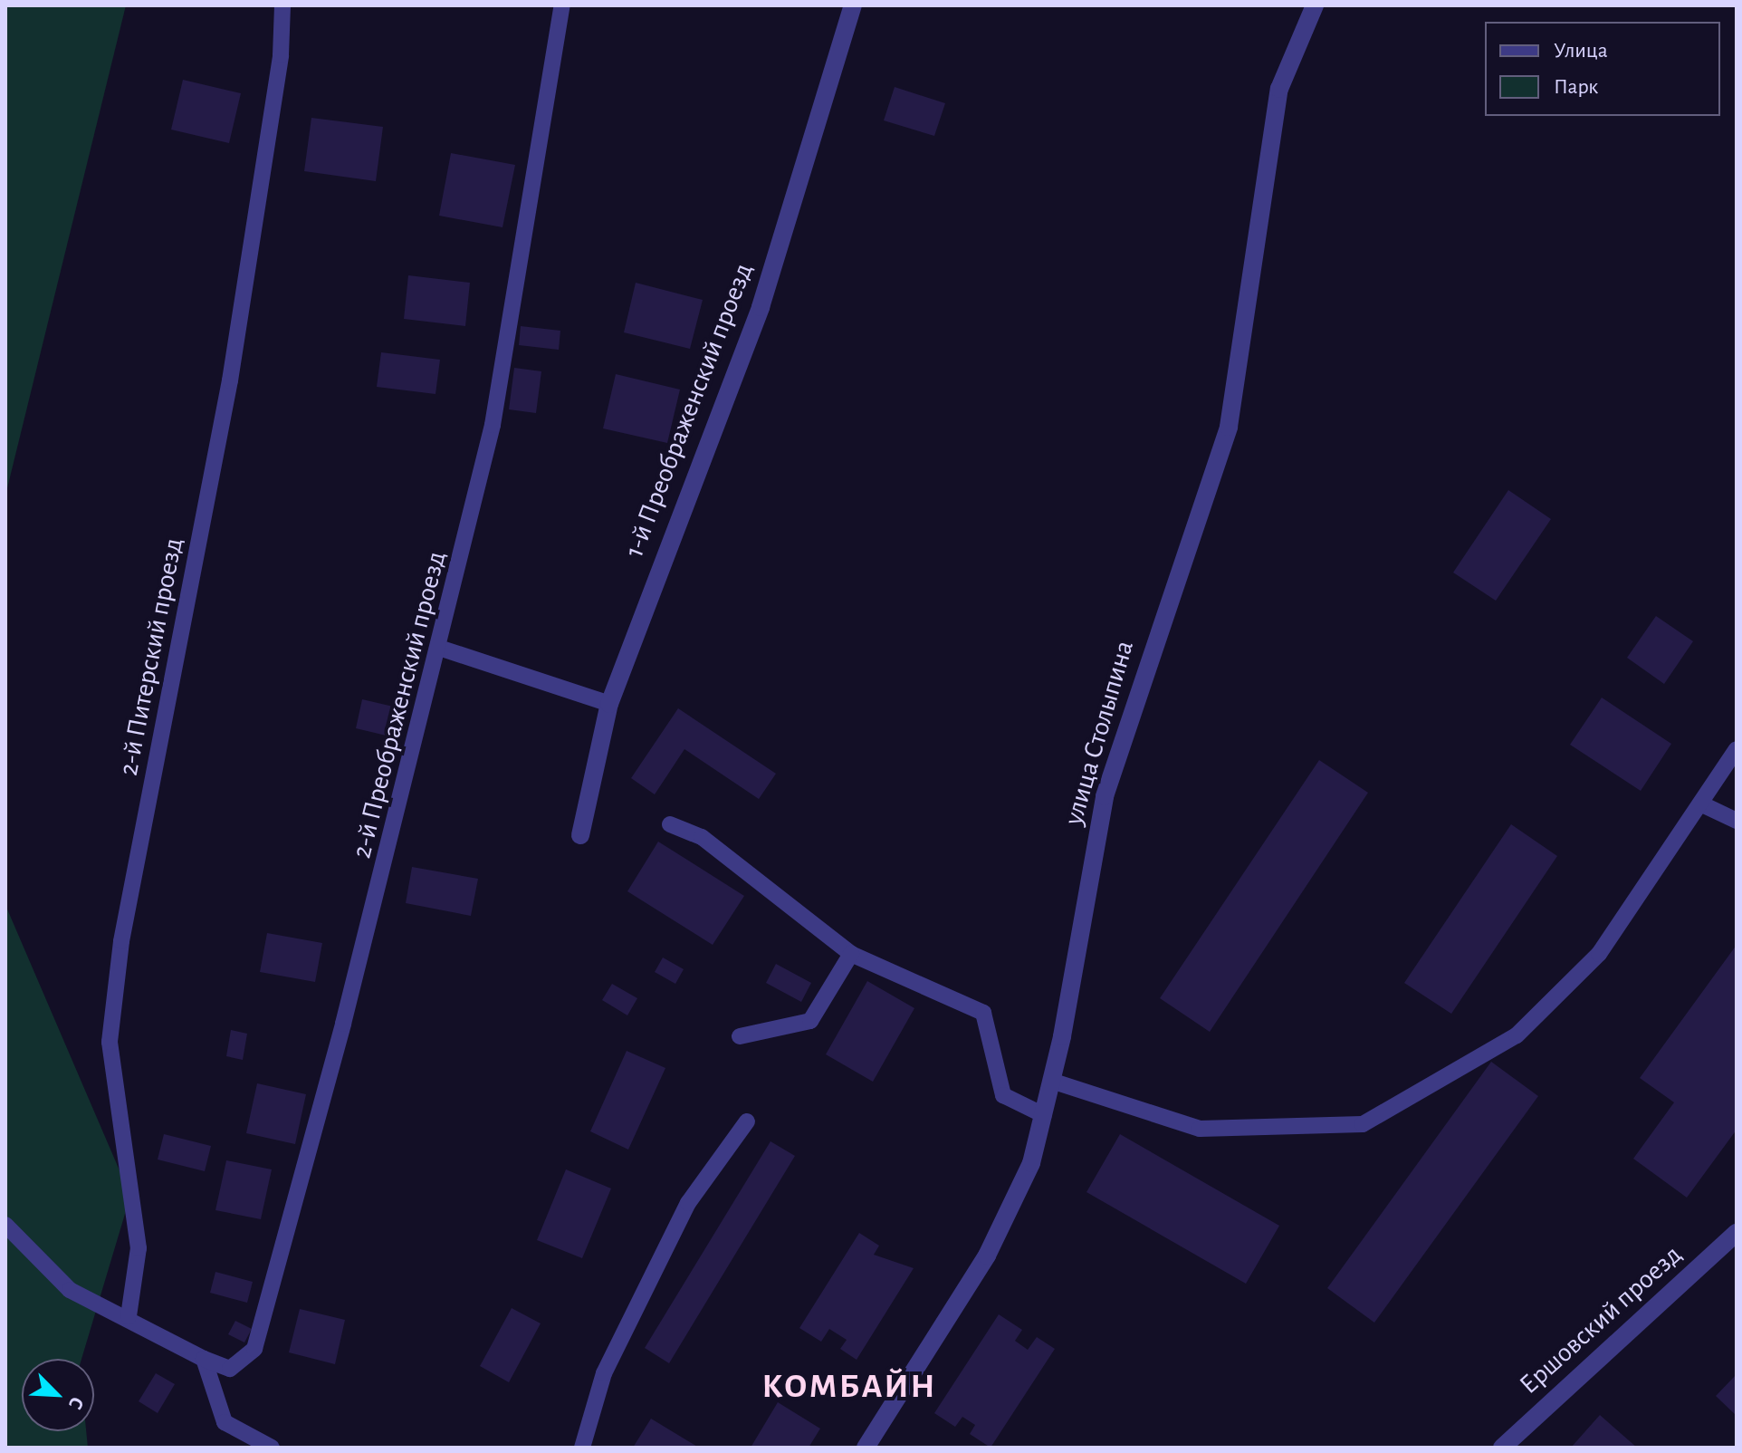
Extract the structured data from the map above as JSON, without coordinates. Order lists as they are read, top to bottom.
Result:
{
  "streets": {
    "street": ["1-й Преображенский проезд", "улица Столыпина", "Ершовский проезд"],
    "lane": ["2-й Питерский проезд", "2-й Преображенский проезд"]
  },
  "districts": ["КОМБАЙН"],
  "legend": ["Улица", "Парк"],
  "north": "bottom right"
}
